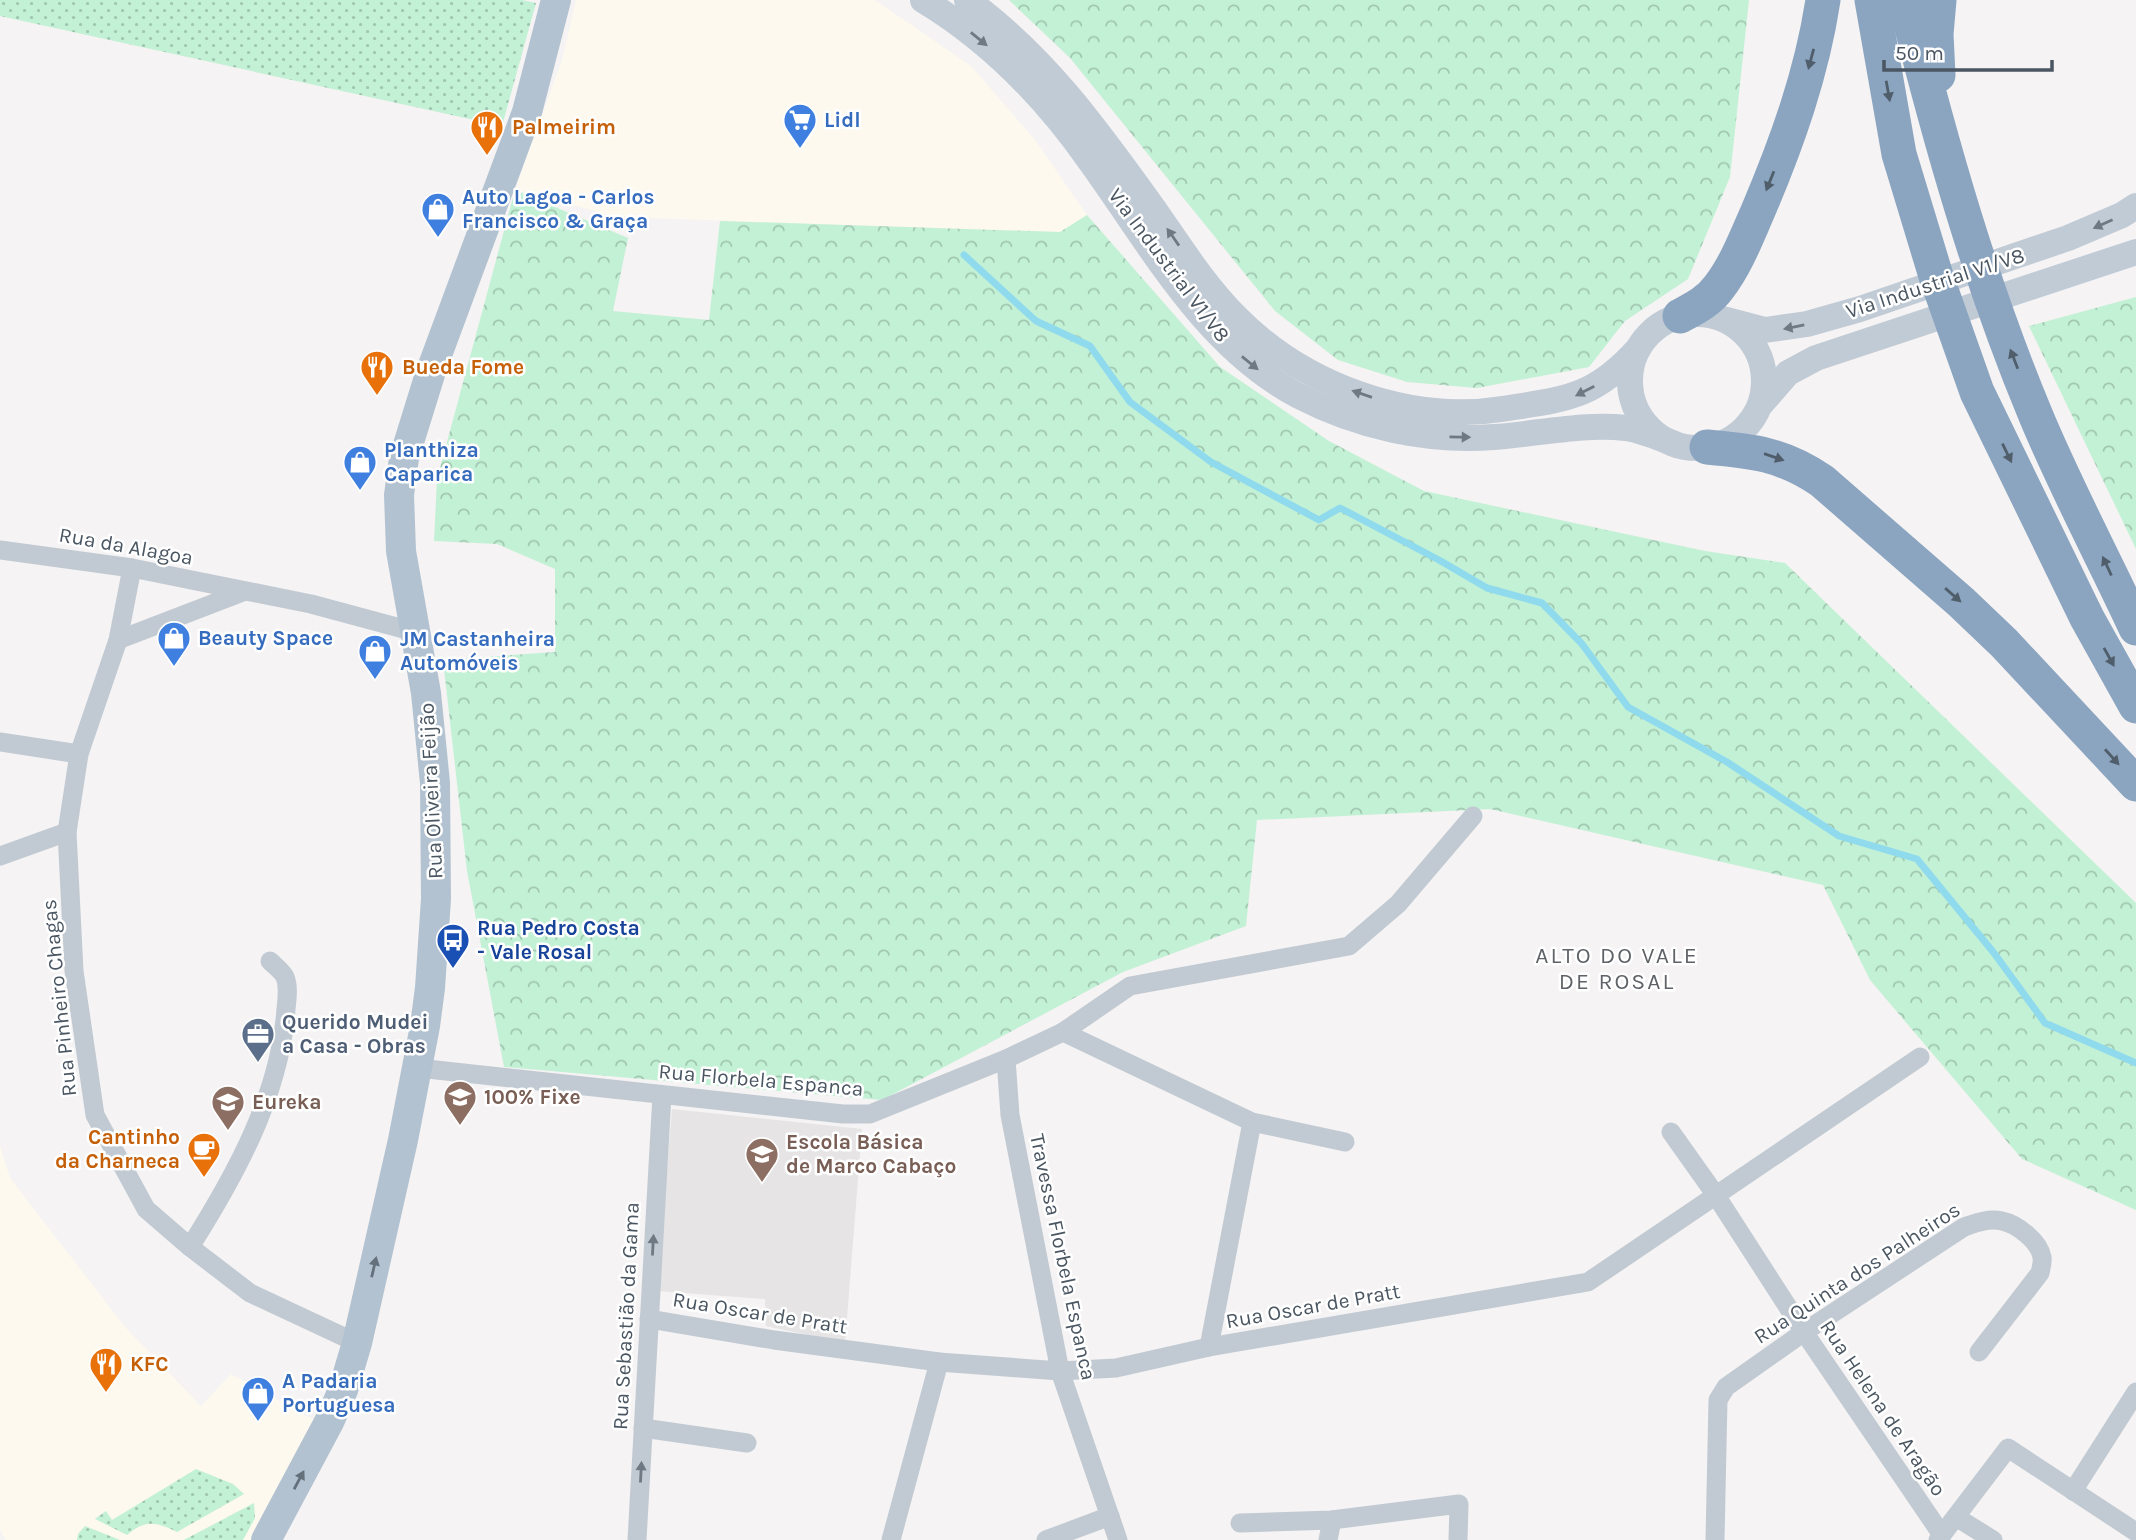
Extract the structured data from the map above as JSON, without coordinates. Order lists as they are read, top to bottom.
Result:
{
  "streets": {
    "main road": ["Via Industrial V1/V8", "Rua Oliveira Feijão"],
    "street": [
      "Rua da Alagoa",
      "Rua Pinheiro Chagas",
      "Rua Florbela Espanca",
      "Travessa Florbela Espanca",
      "Rua Quinta dos Palheiros",
      "Rua Oscar de Pratt",
      "Rua Sebastião da Gama",
      "Rua Helena de Aragão"
    ]
  },
  "crossings": [
    ["Rua da Alagoa", "Rua Oliveira Feijão"],
    ["Rua da Alagoa", "Rua Pinheiro Chagas"],
    ["Rua Oliveira Feijão", "Rua Pinheiro Chagas"],
    ["Rua Oliveira Feijão", "Rua Florbela Espanca"],
    ["Rua Florbela Espanca", "Travessa Florbela Espanca"],
    ["Rua Florbela Espanca", "Rua Sebastião da Gama"],
    ["Travessa Florbela Espanca", "Rua Oscar de Pratt"],
    ["Rua Quinta dos Palheiros", "Rua Helena de Aragão"],
    ["Rua Oscar de Pratt", "Rua Sebastião da Gama"],
    ["Rua Oscar de Pratt", "Rua Helena de Aragão"]
  ],
  "one_way": ["Rua Sebastião da Gama"],
  "districts": ["ALTO DO VALE DE ROSAL"],
  "places": {
    "supermarket": ["Lidl"],
    "restaurant": ["Palmeirim", "Bueda Fome", "KFC"],
    "shop": [
      "Auto Lagoa - Carlos Francisco & Graça",
      "Planthiza Caparica",
      "Beauty Space",
      "JM Castanheira Automóveis",
      "A Padaria Portuguesa"
    ],
    "bus stop": ["Rua Pedro Costa - Vale Rosal"],
    "office": ["Querido Mudei a Casa - Obras"],
    "school or university": ["100% Fixe", "Eureka", "Escola Básica de Marco Cabaço"],
    "cafe": ["Cantinho da Charneca"]
  },
  "scale_bar": "50 m"
}
